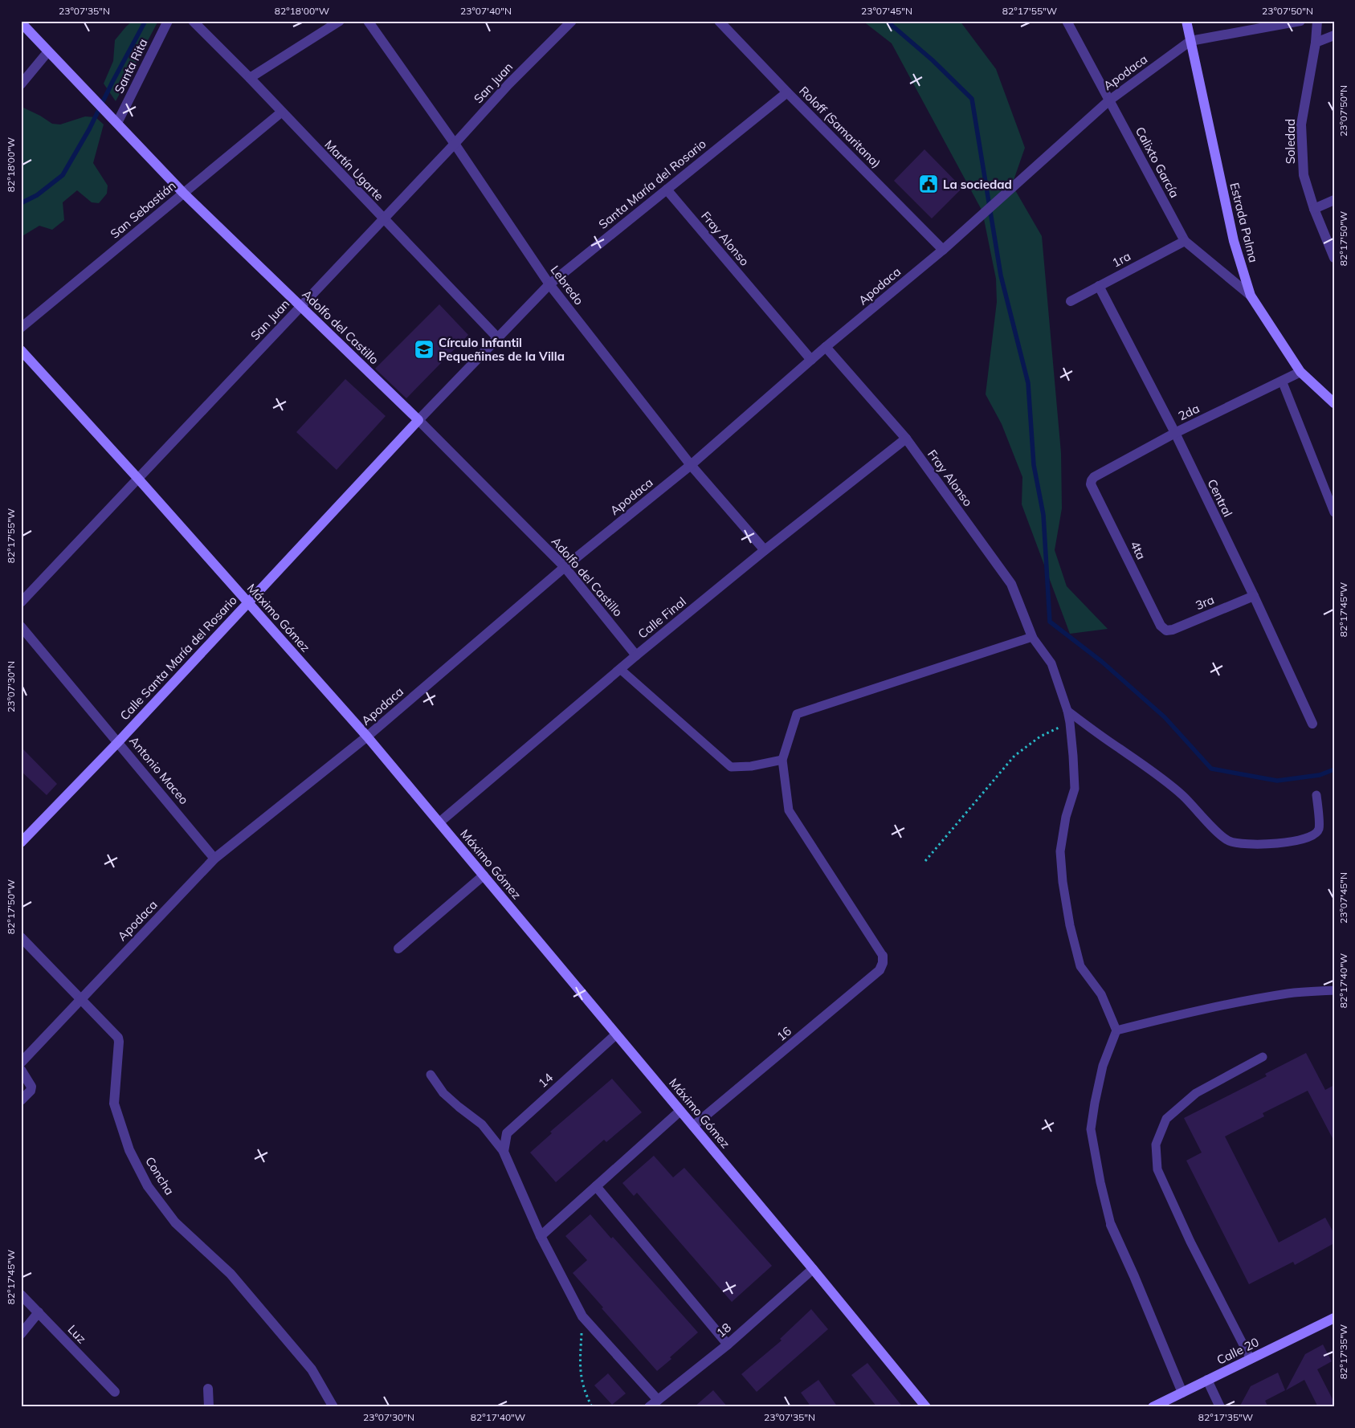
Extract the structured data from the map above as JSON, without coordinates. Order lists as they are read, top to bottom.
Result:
{
  "streets": {
    "street": [
      "Santa Rita",
      "Apodaca",
      "San Juan",
      "Roloff (Samaritana)",
      "Soledad",
      "Calixto García",
      "Martín Ugarte",
      "Santa María del Rosario",
      "San Sebastián",
      "Estrada Palma",
      "Fray Alonso",
      "1ra",
      "Lebredo",
      "Adolfo del Castillo",
      "2da",
      "Central",
      "4ta",
      "3ra",
      "Máximo Gómez",
      "Calle Final",
      "Calle Santa María del Rosario",
      "Antonio Maceo",
      "16",
      "14",
      "Concha",
      "18",
      "Luz",
      "Calle 20"
    ]
  },
  "crossings": [
    ["Santa Rita", "Adolfo del Castillo"],
    ["Apodaca", "Roloff (Samaritana)"],
    ["Apodaca", "Calixto García"],
    ["Apodaca", "Estrada Palma"],
    ["Apodaca", "Fray Alonso"],
    ["Apodaca", "Lebredo"],
    ["Apodaca", "Adolfo del Castillo"],
    ["Apodaca", "Máximo Gómez"],
    ["Apodaca", "Antonio Maceo"],
    ["Apodaca", "Concha"],
    ["San Juan", "Martín Ugarte"],
    ["San Juan", "Lebredo"],
    ["San Juan", "Adolfo del Castillo"],
    ["San Juan", "Máximo Gómez"],
    ["Roloff (Samaritana)", "Santa María del Rosario"],
    ["Calixto García", "Estrada Palma"],
    ["Calixto García", "1ra"],
    ["Martín Ugarte", "Santa María del Rosario"],
    ["Martín Ugarte", "San Sebastián"],
    ["Santa María del Rosario", "Fray Alonso"],
    ["Santa María del Rosario", "Lebredo"],
    ["Santa María del Rosario", "Adolfo del Castillo"],
    ["Santa María del Rosario", "Calle Santa María del Rosario"],
    ["San Sebastián", "Adolfo del Castillo"],
    ["Estrada Palma", "2da"],
    ["Fray Alonso", "Calle Final"],
    ["1ra", "Central"],
    ["Lebredo", "Calle Final"],
    ["Adolfo del Castillo", "Calle Final"],
    ["Adolfo del Castillo", "Calle Santa María del Rosario"],
    ["2da", "Central"],
    ["2da", "4ta"],
    ["Central", "3ra"],
    ["4ta", "3ra"],
    ["Máximo Gómez", "Calle Final"],
    ["Máximo Gómez", "Calle Santa María del Rosario"],
    ["Máximo Gómez", "16"],
    ["Máximo Gómez", "14"],
    ["Máximo Gómez", "18"],
    ["Calle Santa María del Rosario", "Antonio Maceo"]
  ],
  "places": {
    "public building": ["La sociedad"],
    "school or university": ["Círculo Infantil Pequeñines de la Villa"]
  },
  "coordinates": [
    "23°07'35\"N",
    "82°18'00\"W",
    "23°07'40\"N",
    "23°07'45\"N",
    "82°17'55\"W",
    "23°07'50\"N",
    "82°17'50\"W",
    "82°17'45\"W",
    "23°07'30\"N",
    "82°17'40\"W",
    "82°17'35\"W"
  ]
}
